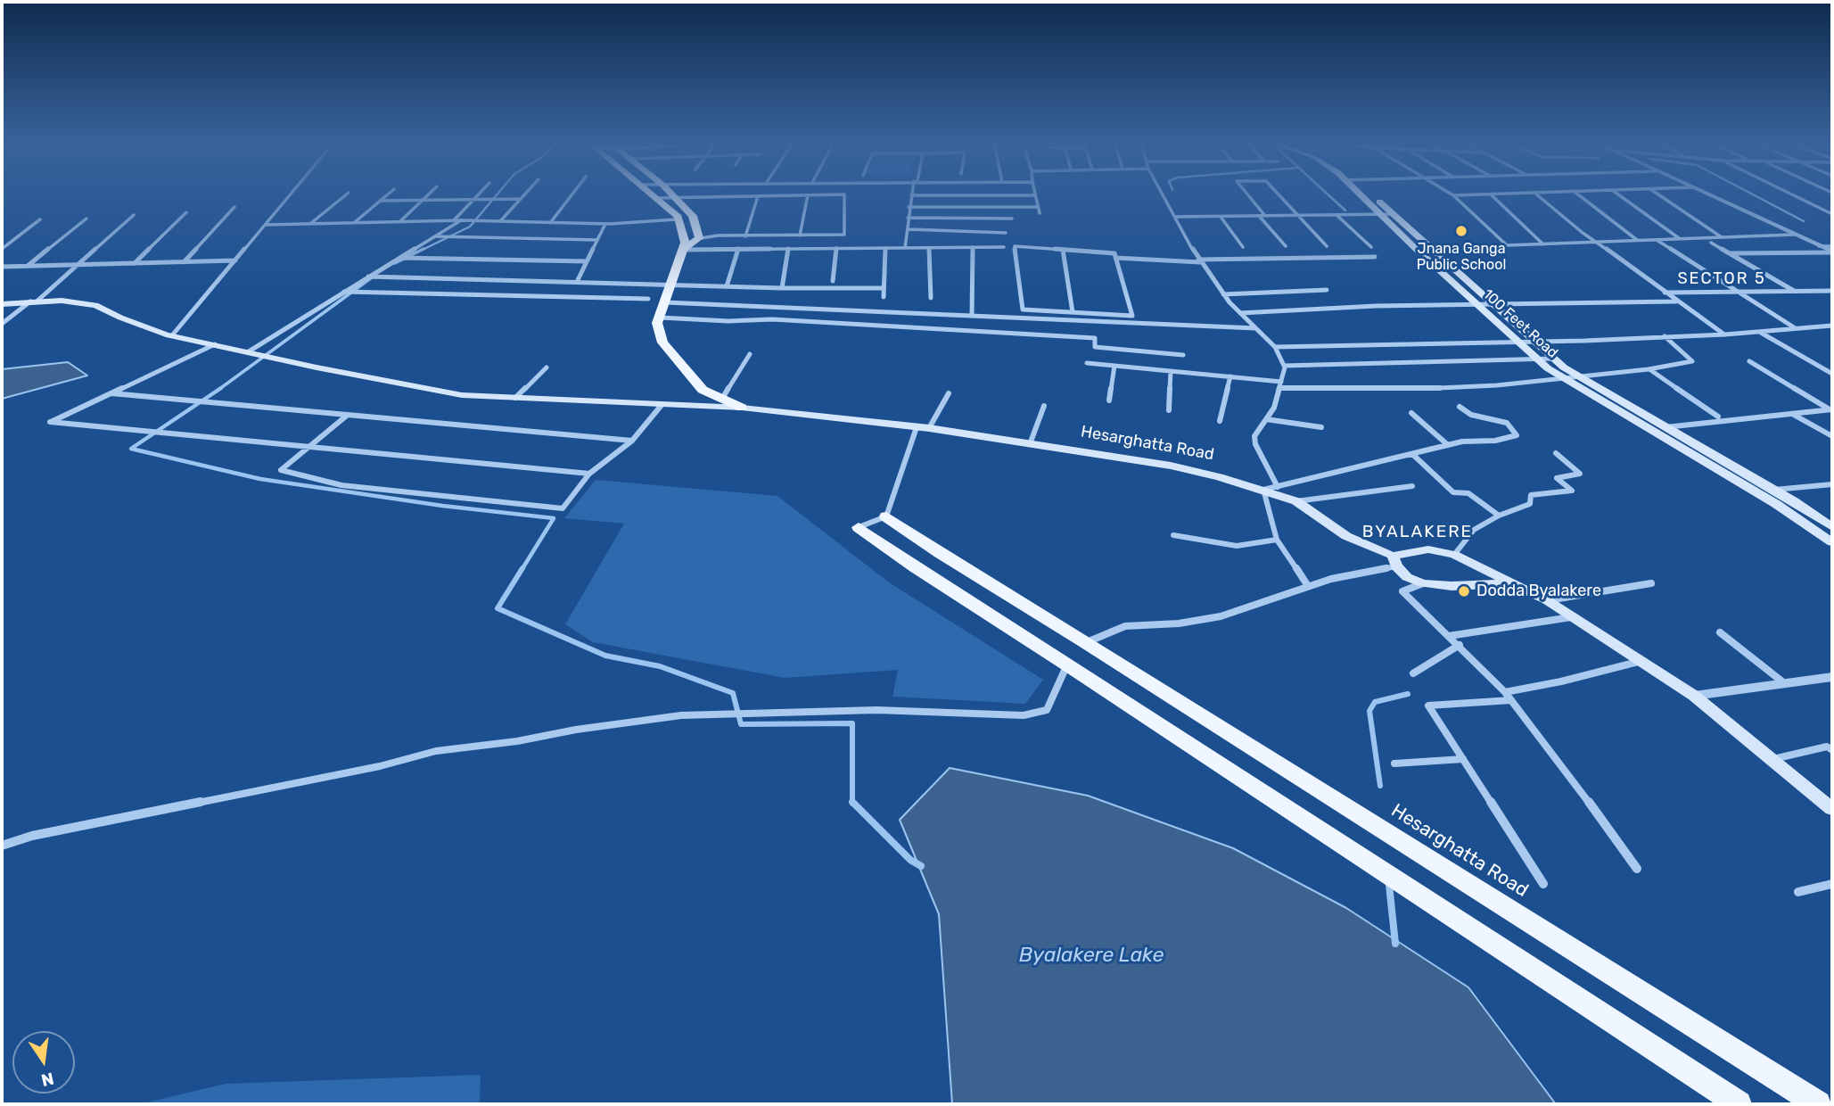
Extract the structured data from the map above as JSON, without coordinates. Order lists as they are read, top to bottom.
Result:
{
  "streets": {
    "main road": ["100 Feet Road", "Hesarghatta Road"]
  },
  "districts": ["SECTOR 5", "BYALAKERE"],
  "water": ["Byalakere Lake"],
  "places": ["Jnana Ganga Public School", "Dodda Byalakere"],
  "north": "bottom"
}
